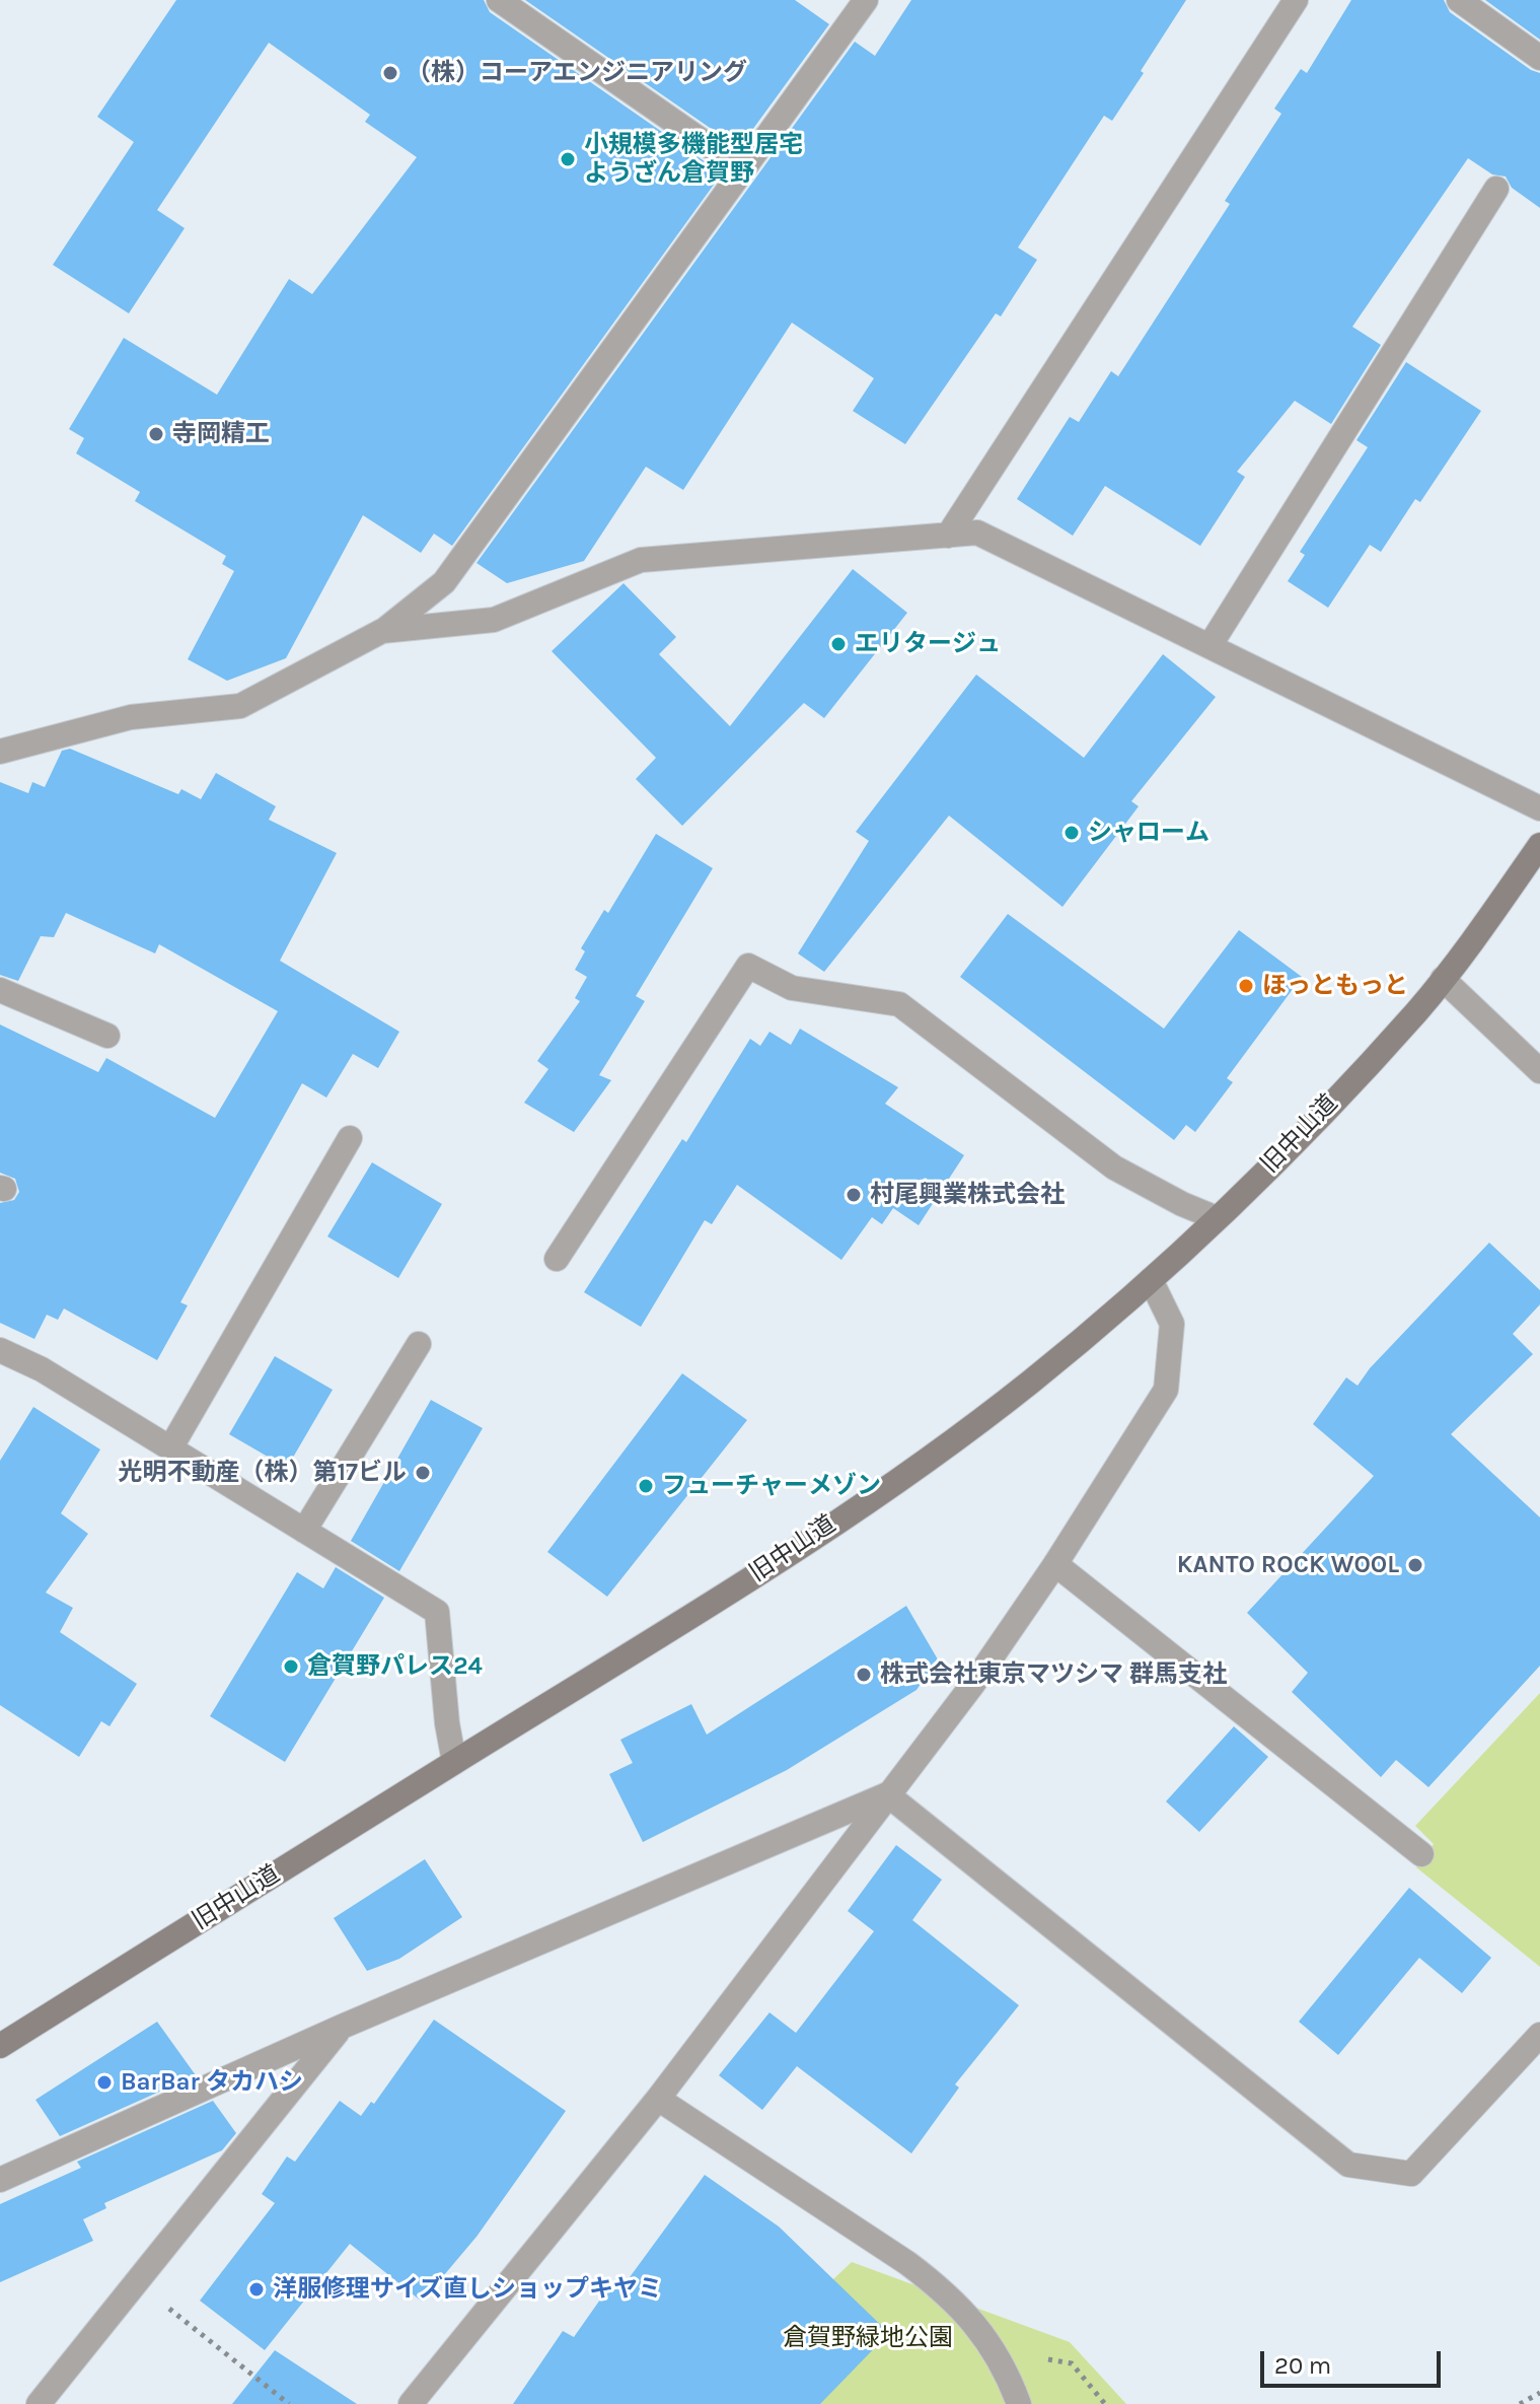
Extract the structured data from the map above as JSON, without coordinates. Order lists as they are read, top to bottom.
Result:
{
  "streets": {
    "main road": ["旧中山道"]
  },
  "parks": ["倉賀野緑地公園"],
  "places": [
    "（株）コーアエンジニアリング",
    "小規模多機能型居宅 ようざん倉賀野",
    "寺岡精工",
    "エリタージュ",
    "シャローム",
    "ほっともっと",
    "村尾興業株式会社",
    "光明不動産（株）第17ビル",
    "フューチャーメゾン",
    "KANTO ROCK WOOL",
    "倉賀野パレス24",
    "株式会社東京マツシマ 群馬支社",
    "BarBar タカハシ",
    "洋服修理サイズ直しショップキヤミ"
  ],
  "scale_bar": "20 m"
}
